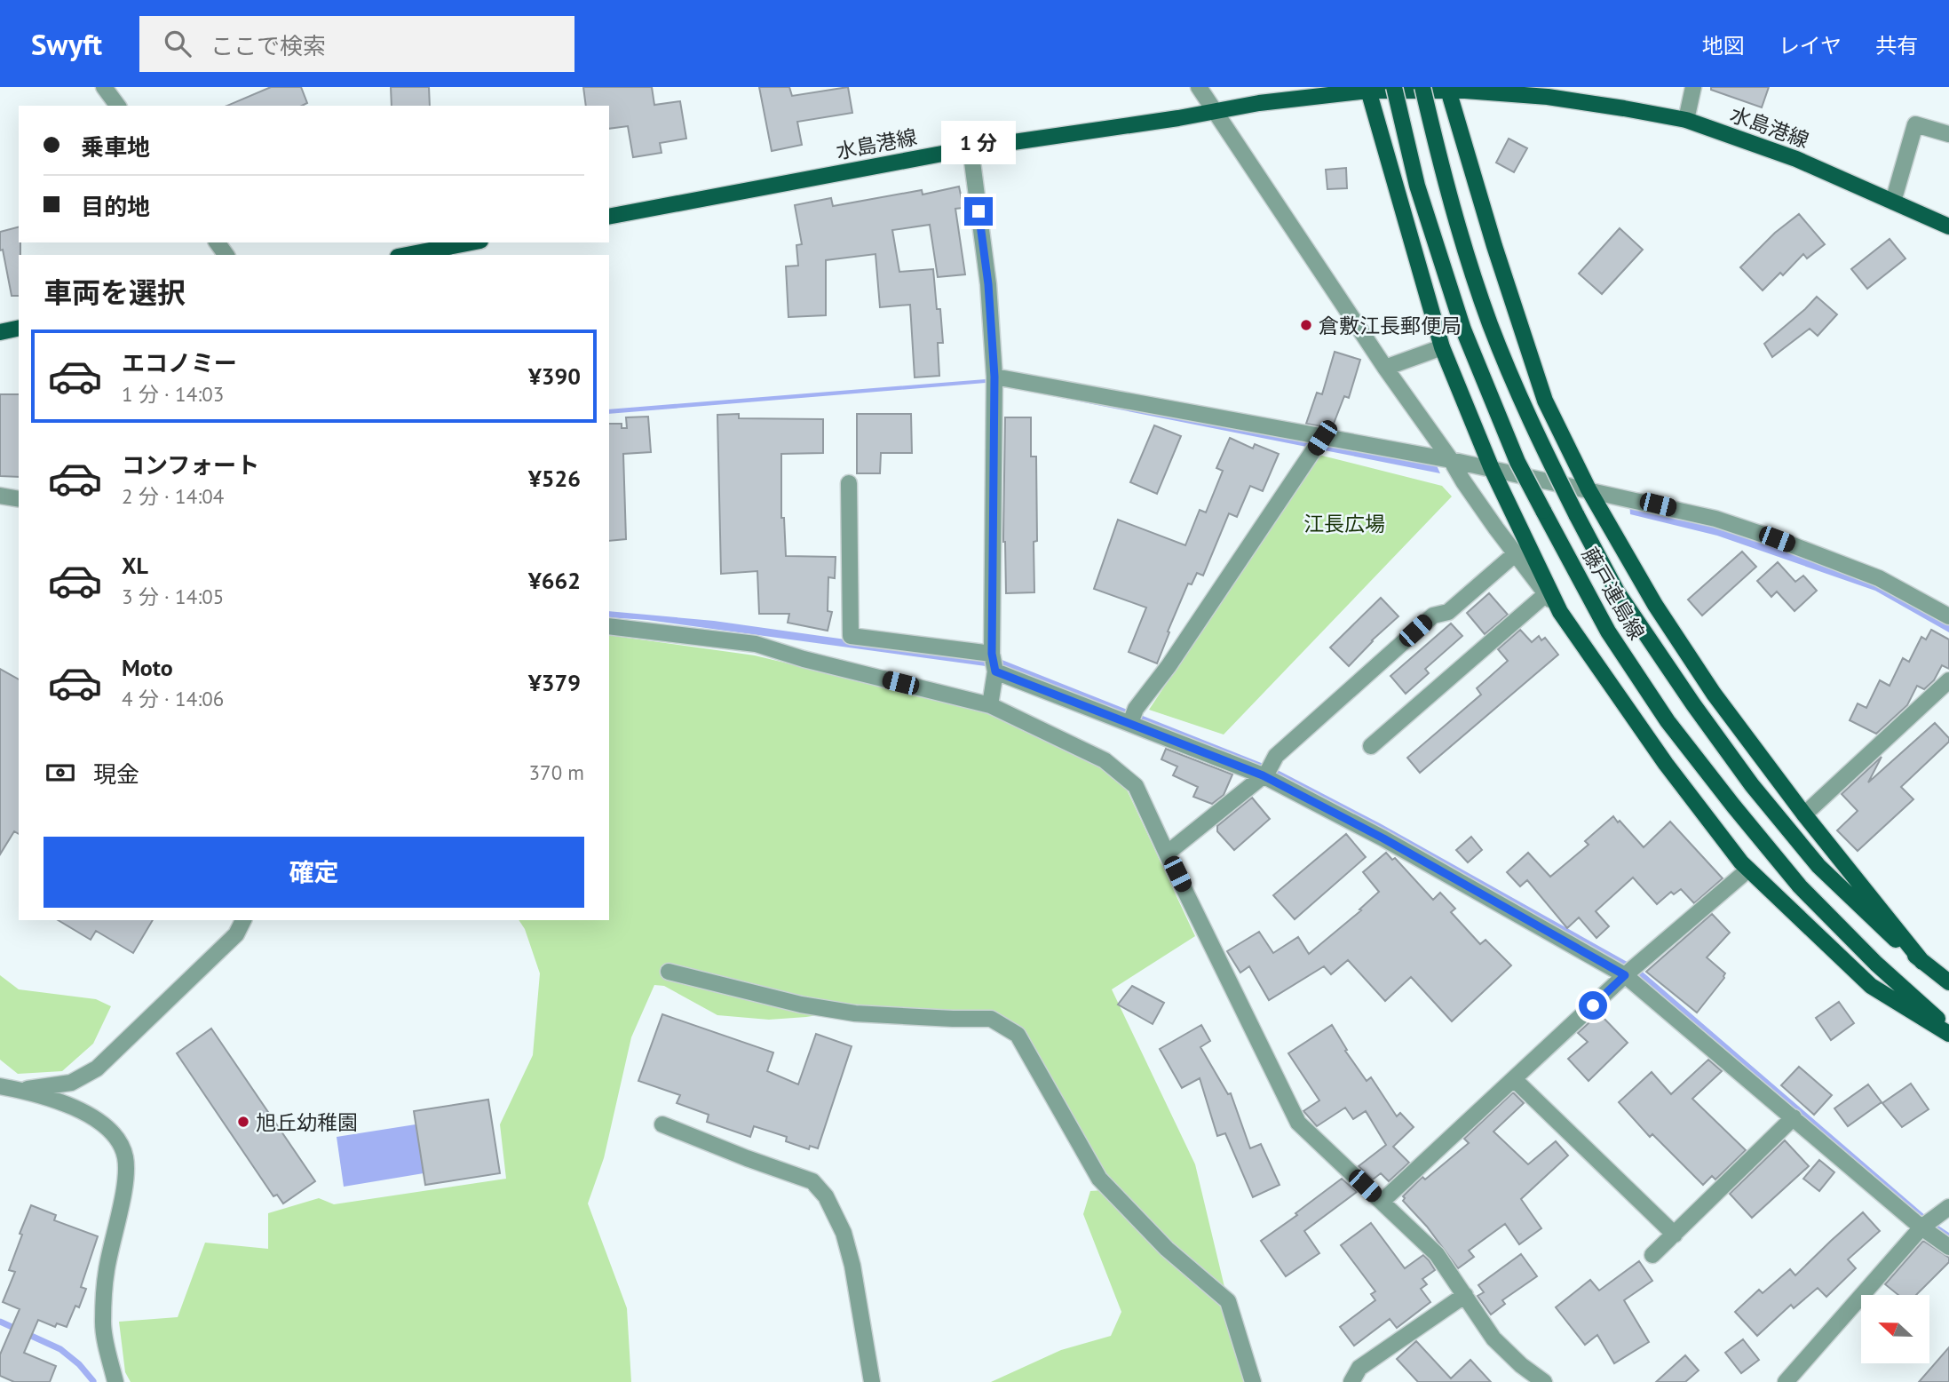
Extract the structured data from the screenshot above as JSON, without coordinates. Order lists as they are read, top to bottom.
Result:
{
  "streets": {
    "main road": ["水島港線", "藤戸連島線"]
  },
  "parks": ["江長広場"],
  "places": ["倉敷江長郵便局", "旭丘幼稚園"],
  "north": "left",
  "page": {
    "header": "Swyft",
    "search": "ここで検索",
    "nav": ["地図", "レイヤ", "共有"],
    "banner": ["乗車地", "目的地"],
    "bubble": "1 分",
    "heading": "車両を選択",
    "list": [
      {
        "name": "エコノミー",
        "note": "1 分 · 14:03",
        "value": "¥390"
      },
      {
        "name": "コンフォート",
        "note": "2 分 · 14:04",
        "value": "¥526"
      },
      {
        "name": "XL",
        "note": "3 分 · 14:05",
        "value": "¥662"
      },
      {
        "name": "Moto",
        "note": "4 分 · 14:06",
        "value": "¥379"
      }
    ],
    "pay": ["現金", "370 m"],
    "buttons": "確定"
  }
}
